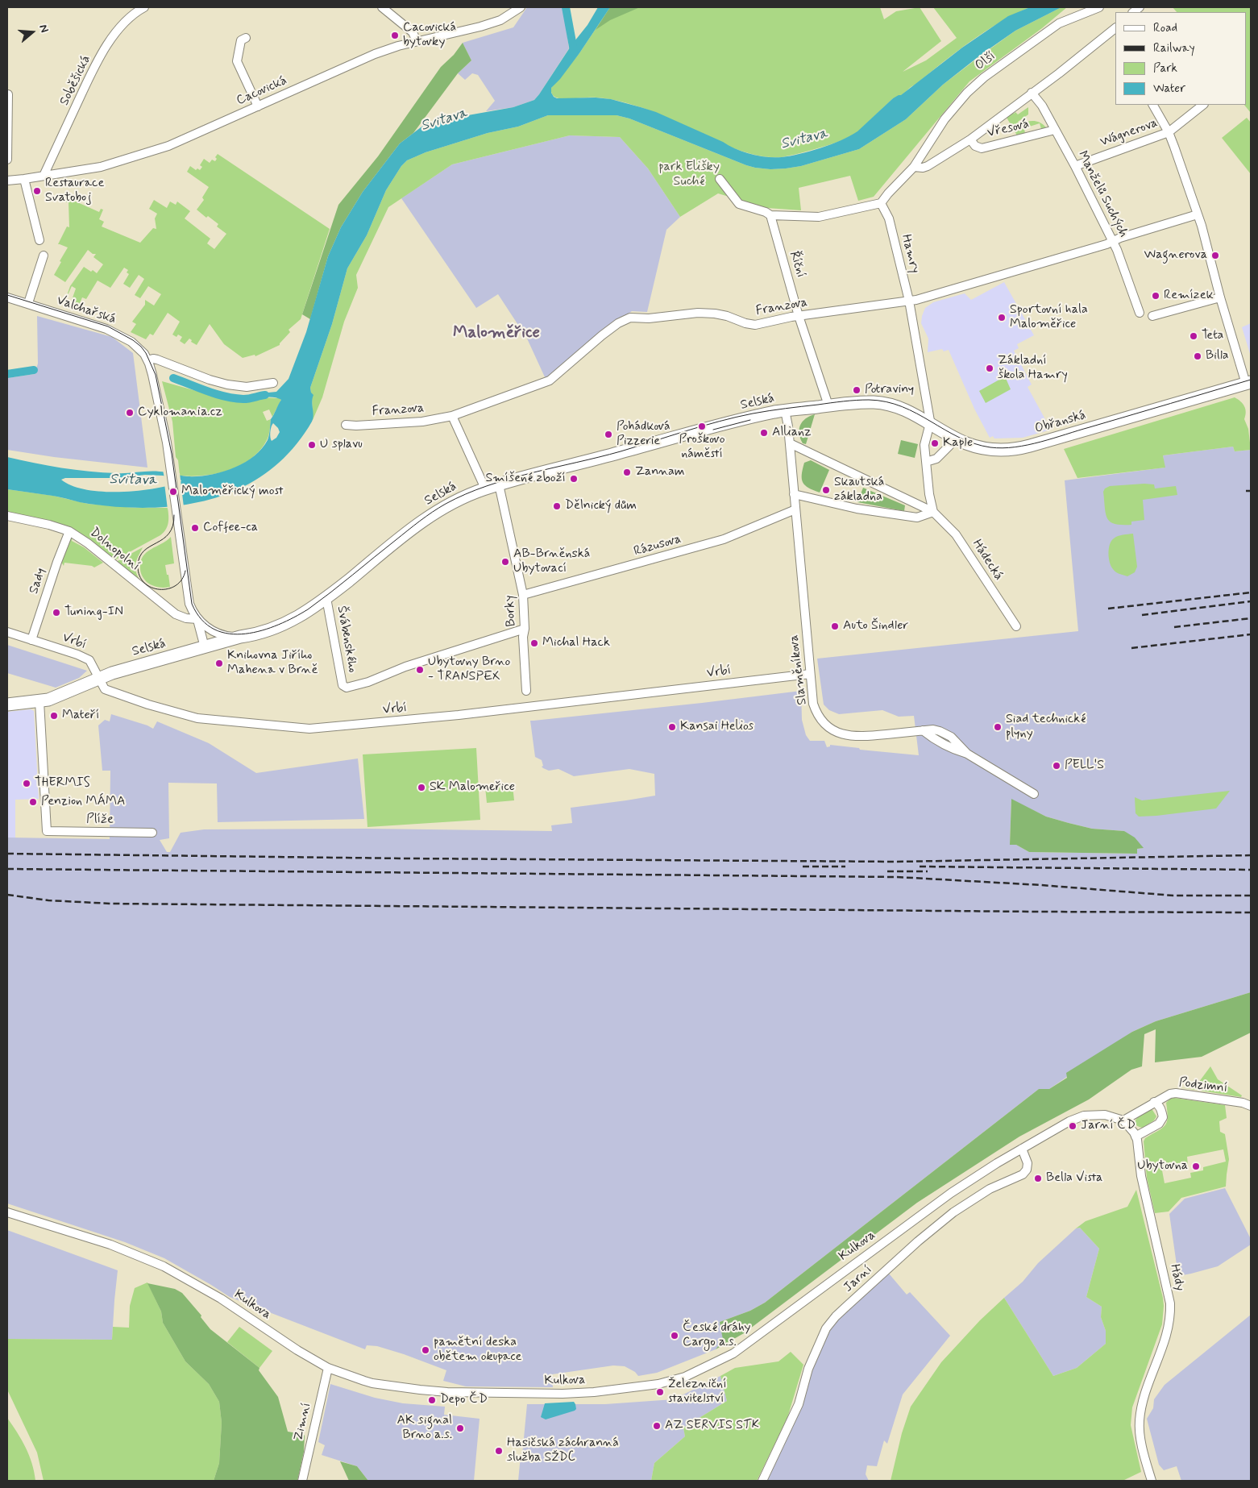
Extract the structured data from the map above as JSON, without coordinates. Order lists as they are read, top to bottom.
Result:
{
  "streets": {
    "main road": ["Selská", "Obřanská"],
    "street": [
      "Olší",
      "Soběšická",
      "Cacovická",
      "Vřesová",
      "Wágnerova",
      "Manželů Suchých",
      "Hamry",
      "Říční",
      "Franzova",
      "Valchařská",
      "Rázusova",
      "Dolnopolní",
      "Hádecká",
      "Sady",
      "Borky",
      "Švábenského",
      "Vrbí",
      "Slaměníkova",
      "Plíže",
      "Podzimní",
      "Kulkova",
      "Hády",
      "Jarní",
      "Zimní"
    ]
  },
  "crossings": [
    ["Olší", "Hamry"],
    ["Soběšická", "Cacovická"],
    ["Vřesová", "Manželů Suchých"],
    ["Wágnerova", "Manželů Suchých"],
    ["Wágnerova", "Obřanská"],
    ["Manželů Suchých", "Franzova"],
    ["Hamry", "Franzova"],
    ["Hamry", "Obřanská"],
    ["Říční", "Franzova"],
    ["Říční", "Selská"],
    ["Valchařská", "Dolnopolní"],
    ["Selská", "Obřanská"],
    ["Selská", "Dolnopolní"],
    ["Selská", "Borky"],
    ["Selská", "Švábenského"],
    ["Selská", "Vrbí"],
    ["Selská", "Plíže"],
    ["Rázusova", "Borky"],
    ["Rázusova", "Slaměníkova"],
    ["Dolnopolní", "Sady"],
    ["Sady", "Vrbí"],
    ["Borky", "Švábenského"],
    ["Vrbí", "Slaměníkova"],
    ["Podzimní", "Kulkova"],
    ["Podzimní", "Hády"],
    ["Kulkova", "Hády"],
    ["Kulkova", "Jarní"],
    ["Kulkova", "Zimní"]
  ],
  "districts": ["Maloměřice"],
  "water": ["Svitava"],
  "parks": ["park Elišky Suché"],
  "places": [
    "Cacovická bytovky",
    "Restaurace Svatoboj",
    "Wagnerova",
    "Remízek",
    "Sportovní hala Maloměřice",
    "Teta",
    "Billa",
    "Základní škola Hamry",
    "Potraviny",
    "Cyklomania.cz",
    "Proškovo náměstí",
    "Allianz",
    "Pohádková Pizzerie",
    "Kaple",
    "U splavu",
    "Zannam",
    "Smíšené zboží",
    "Skautská základna",
    "Maloměřický most",
    "Dělnický dům",
    "Coffee-ca",
    "AB-Brněnská Ubytovací",
    "Tuning-IN",
    "Auto Šindler",
    "Michal Hack",
    "Knihovna Jiřího Mahena v Brně",
    "Ubytovny Brno - TRANSPEX",
    "Mateří",
    "Kansai Helios",
    "Siad technické plyny",
    "PELL'S",
    "THERMIS",
    "SK Malomeřice",
    "Penzion MÁMA",
    "Jarní ČD",
    "Ubytovna",
    "Bella Vista",
    "České dráhy Cargo a.s.",
    "pamětní deska obětem okupace",
    "Železniční stavitelství",
    "Depo ČD",
    "AZ SERVIS STK",
    "AK signal Brno a.s.",
    "Hasičská záchranná služba SŽDC"
  ],
  "legend": [
    "Road",
    "Railway",
    "Park",
    "Water"
  ],
  "north": "right"
}
